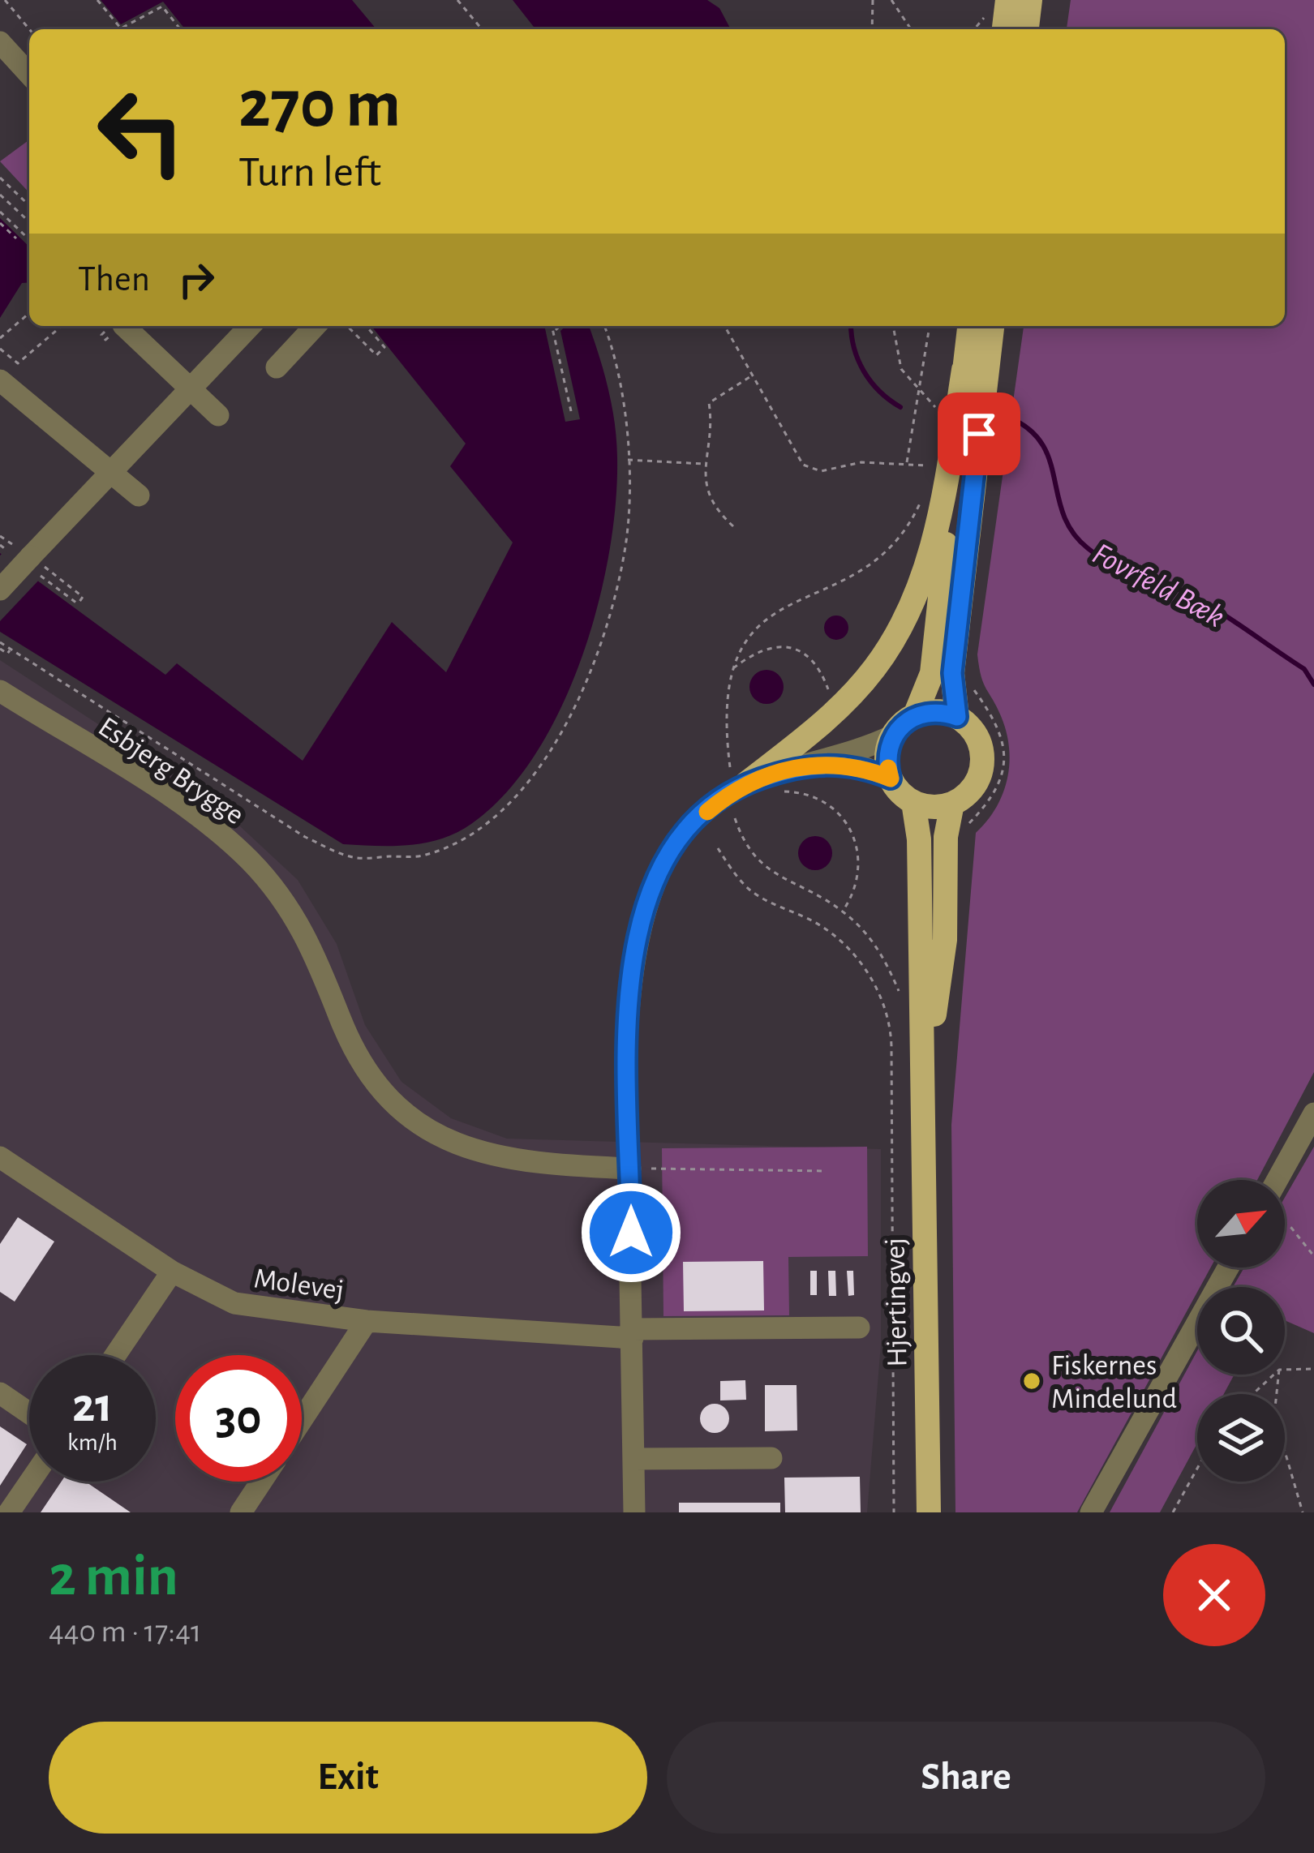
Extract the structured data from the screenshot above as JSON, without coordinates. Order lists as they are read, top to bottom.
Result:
{
  "streets": {
    "main road": ["Hjertingvej"],
    "street": ["Esbjerg Brygge", "Molevej"]
  },
  "water": ["Fovrfeld Bæk"],
  "places": ["Fiskernes Mindelund"],
  "north": "top right",
  "page": {
    "turn": ["270 m", "Turn left"],
    "then": "Then",
    "speed": "21 km/h",
    "limit": "30",
    "heading": ["2 min", "440 m · 17:41"],
    "buttons": ["Exit", "Share"]
  }
}
